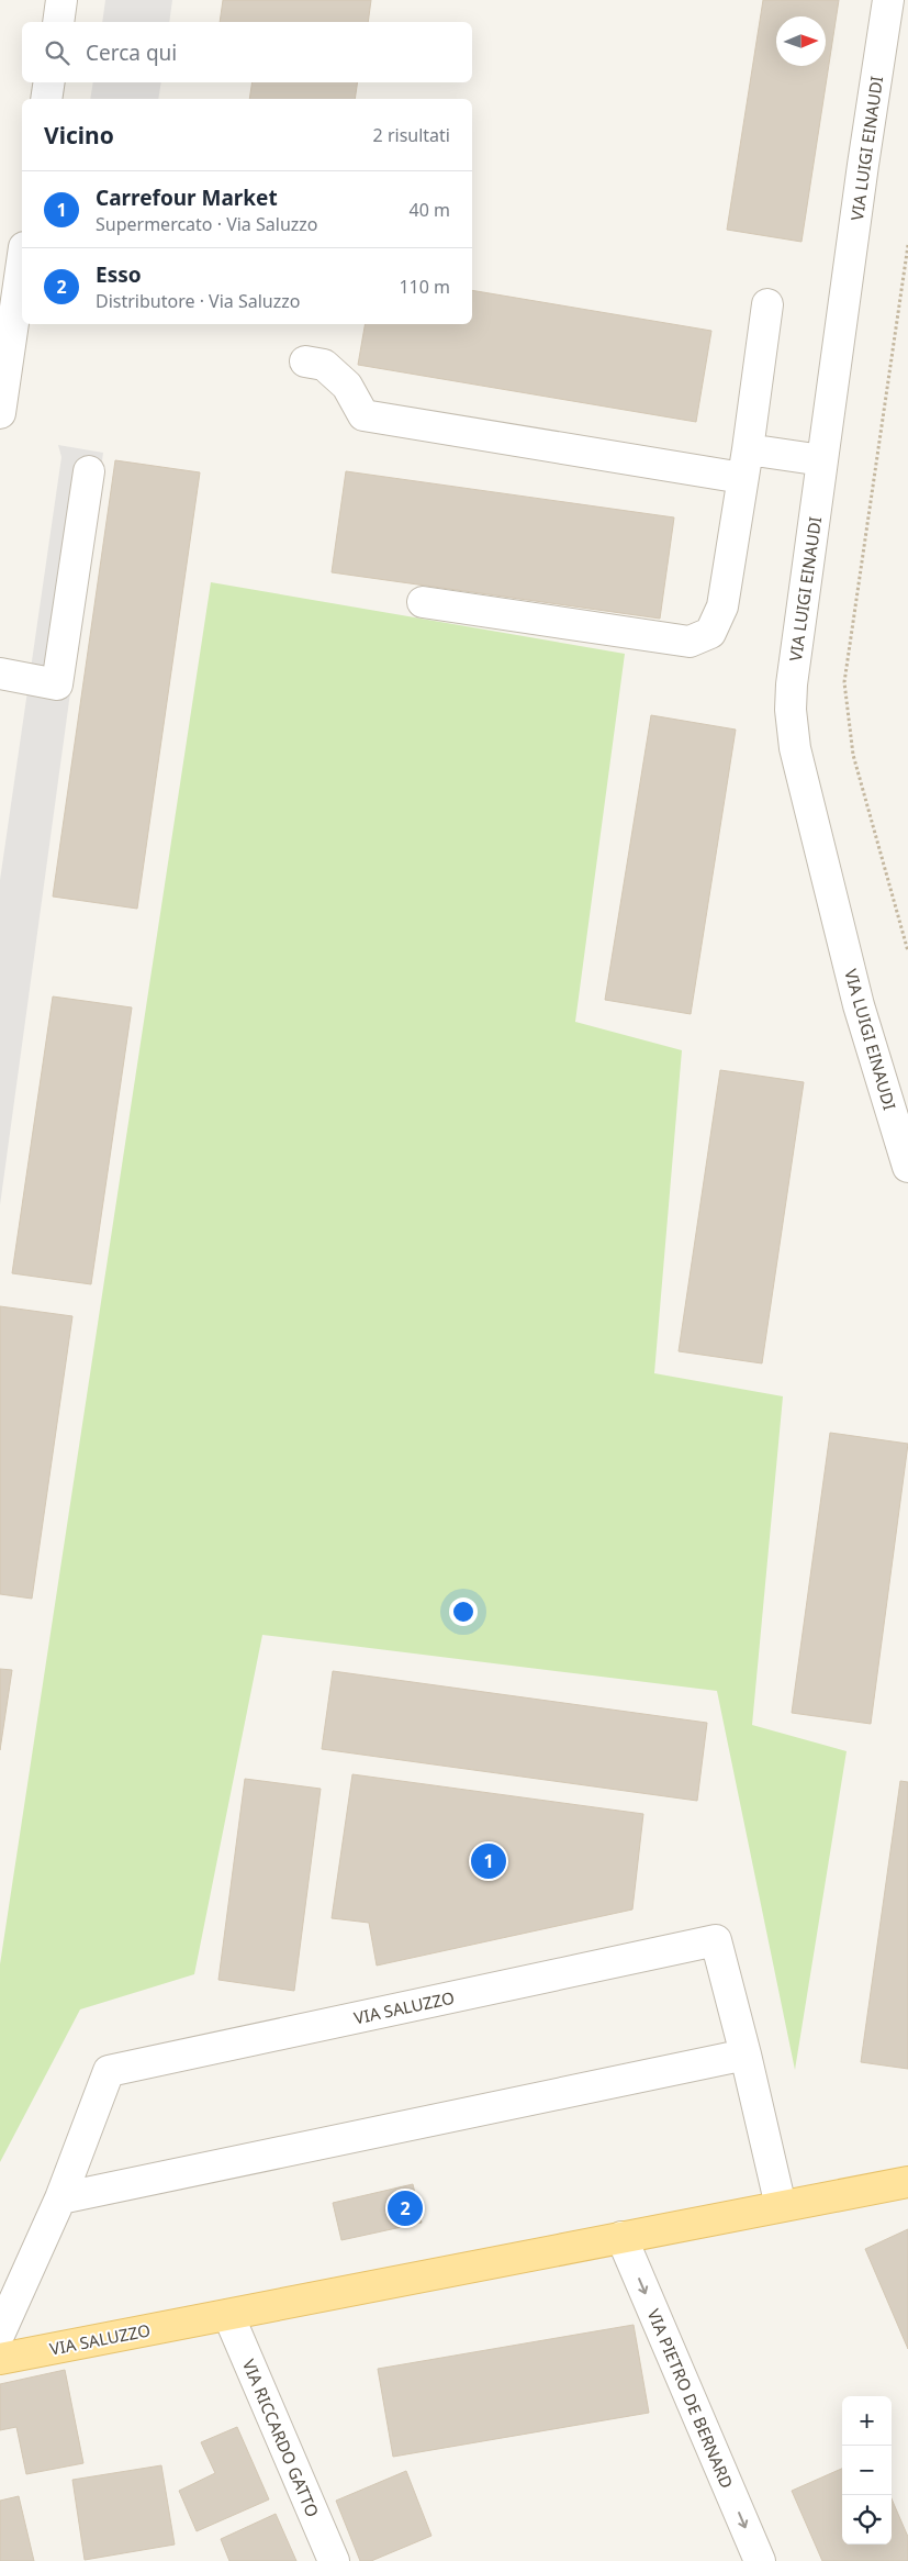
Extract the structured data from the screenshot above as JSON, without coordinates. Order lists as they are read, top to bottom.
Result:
{
  "streets": {
    "main road": ["VIA SALUZZO"],
    "street": ["VIA LUIGI EINAUDI", "VIA PIETRO DE BERNARD", "VIA RICCARDO GATTO"]
  },
  "crossings": [
    ["VIA SALUZZO", "VIA PIETRO DE BERNARD"],
    ["VIA SALUZZO", "VIA RICCARDO GATTO"]
  ],
  "one_way": ["VIA PIETRO DE BERNARD"],
  "north": "right",
  "page": {
    "search": "Cerca qui",
    "heading": ["Vicino", "2 risultati"],
    "list": [
      {
        "mark": "1",
        "name": "Carrefour Market",
        "note": "Supermercato · Via Saluzzo",
        "value": "40 m"
      },
      {
        "mark": "2",
        "name": "Esso",
        "note": "Distributore · Via Saluzzo",
        "value": "110 m"
      }
    ],
    "pins": ["1", "2"],
    "map_buttons": ["+", "−"]
  }
}
